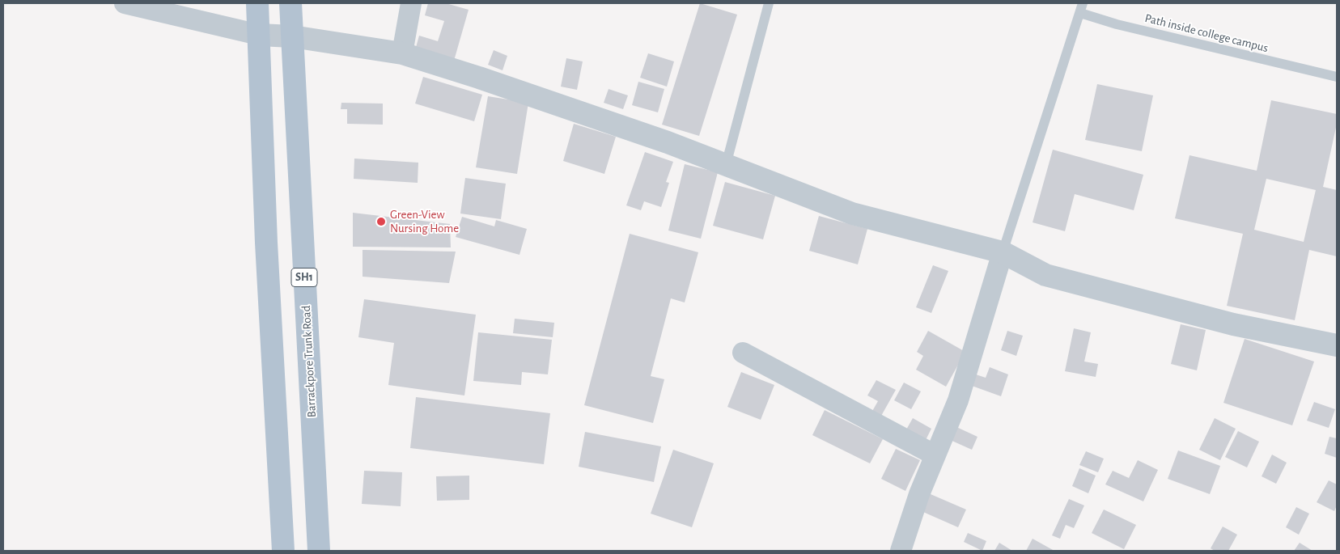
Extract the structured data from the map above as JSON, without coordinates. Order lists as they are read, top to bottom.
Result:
{
  "streets": {
    "main road": ["SH1", "Barrackpore Trunk Road"],
    "lane": ["Path inside college campus"]
  },
  "places": ["Green-View Nursing Home"]
}
